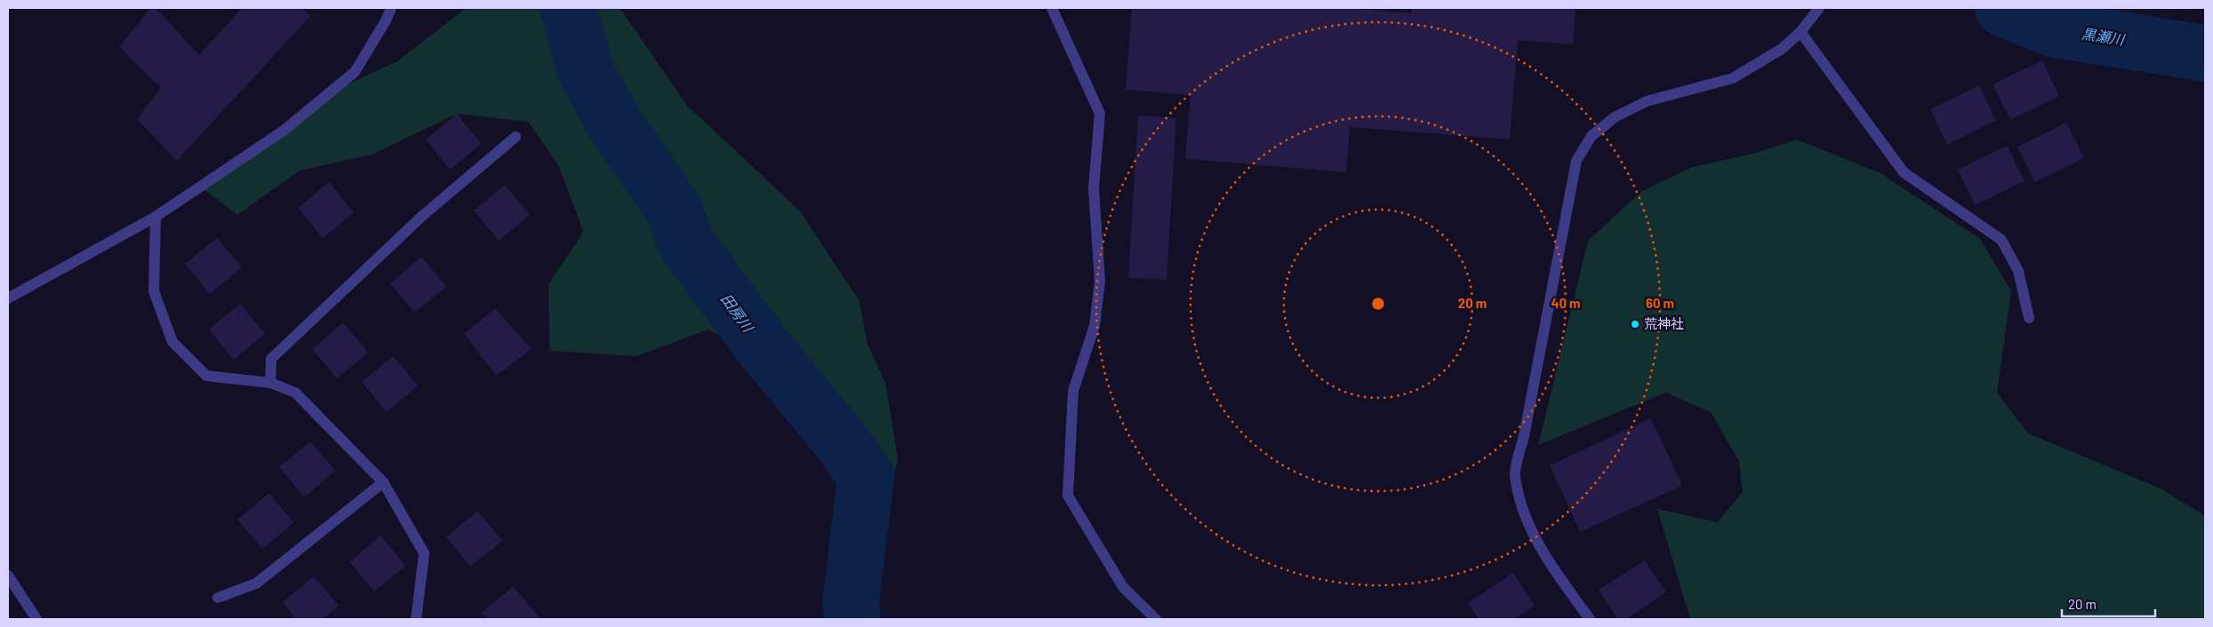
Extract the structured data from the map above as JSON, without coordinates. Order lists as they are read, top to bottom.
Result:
{
  "water": ["黒瀬川", "田房川"],
  "places": ["荒神社"],
  "scale_bar": "20 m",
  "rings": ["20 m", "40 m", "60 m"]
}
